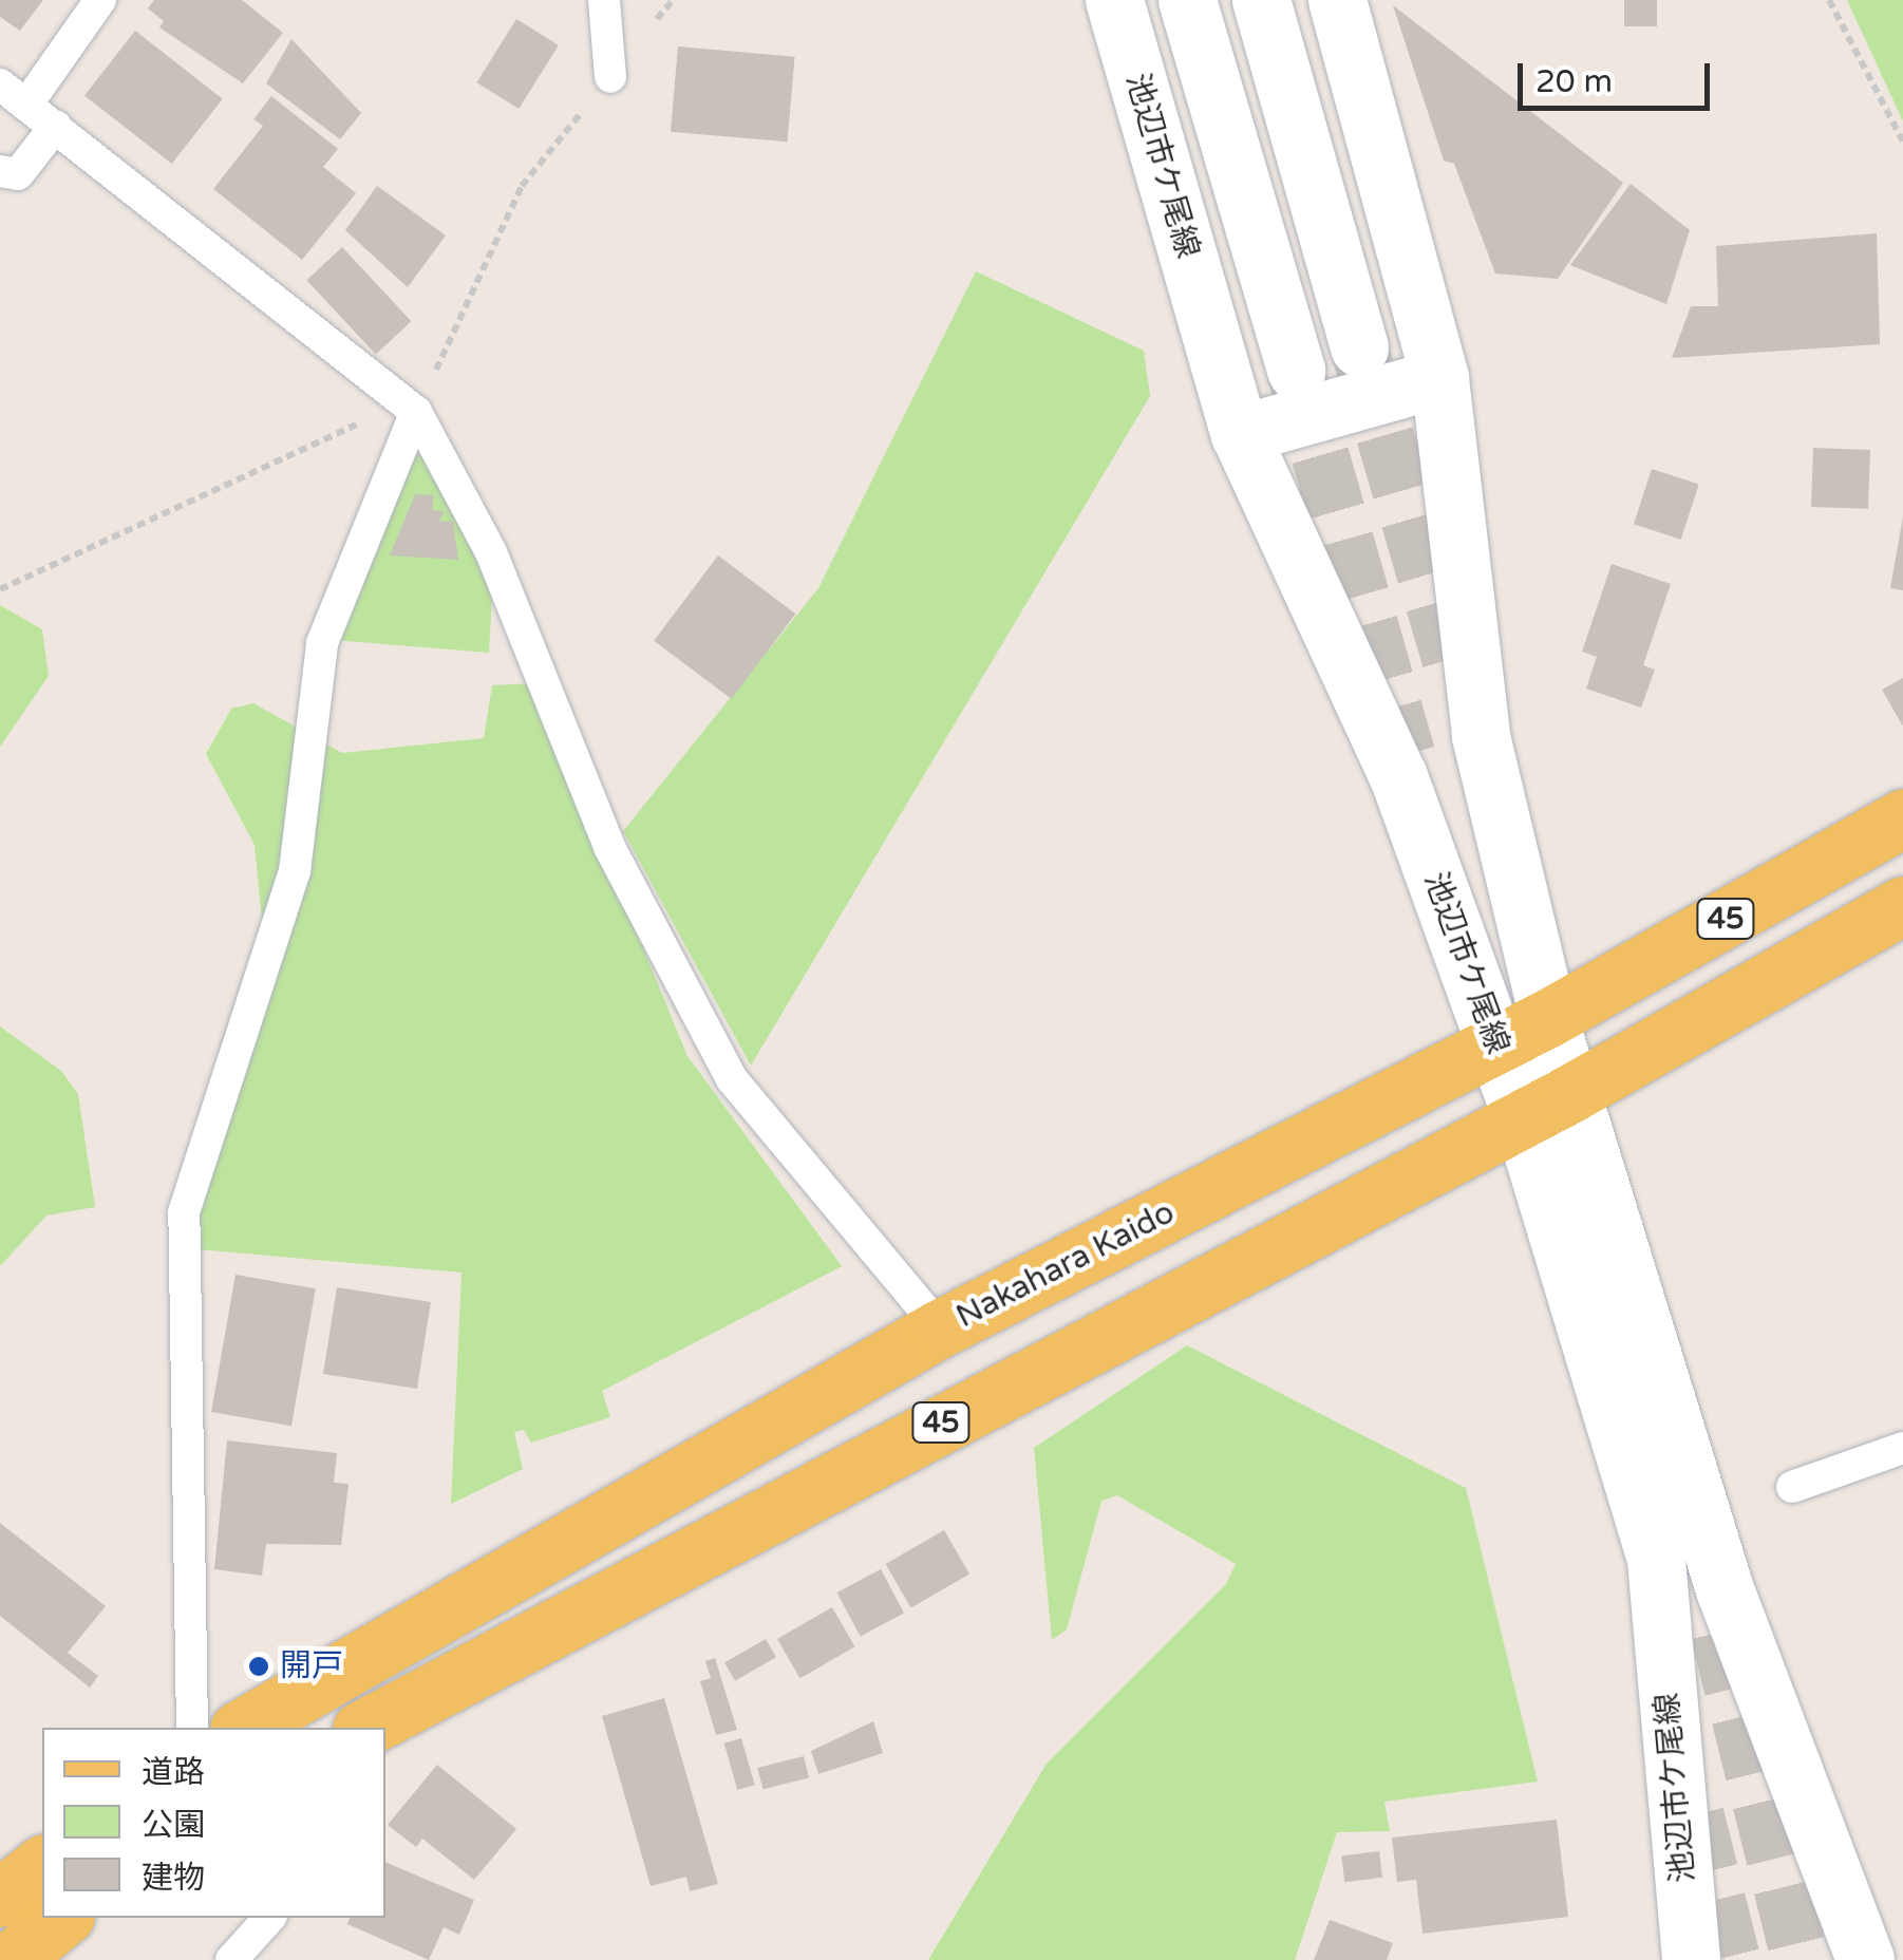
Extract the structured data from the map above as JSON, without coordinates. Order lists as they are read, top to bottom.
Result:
{
  "streets": {
    "main road": ["45", "Nakahara Kaido"],
    "street": ["池辺市ケ尾線"]
  },
  "crossings": [
    ["池辺市ケ尾線", "45"],
    ["池辺市ケ尾線", "Nakahara Kaido"]
  ],
  "places": ["開戸"],
  "legend": ["道路", "公園", "建物"],
  "scale_bar": "20 m"
}
